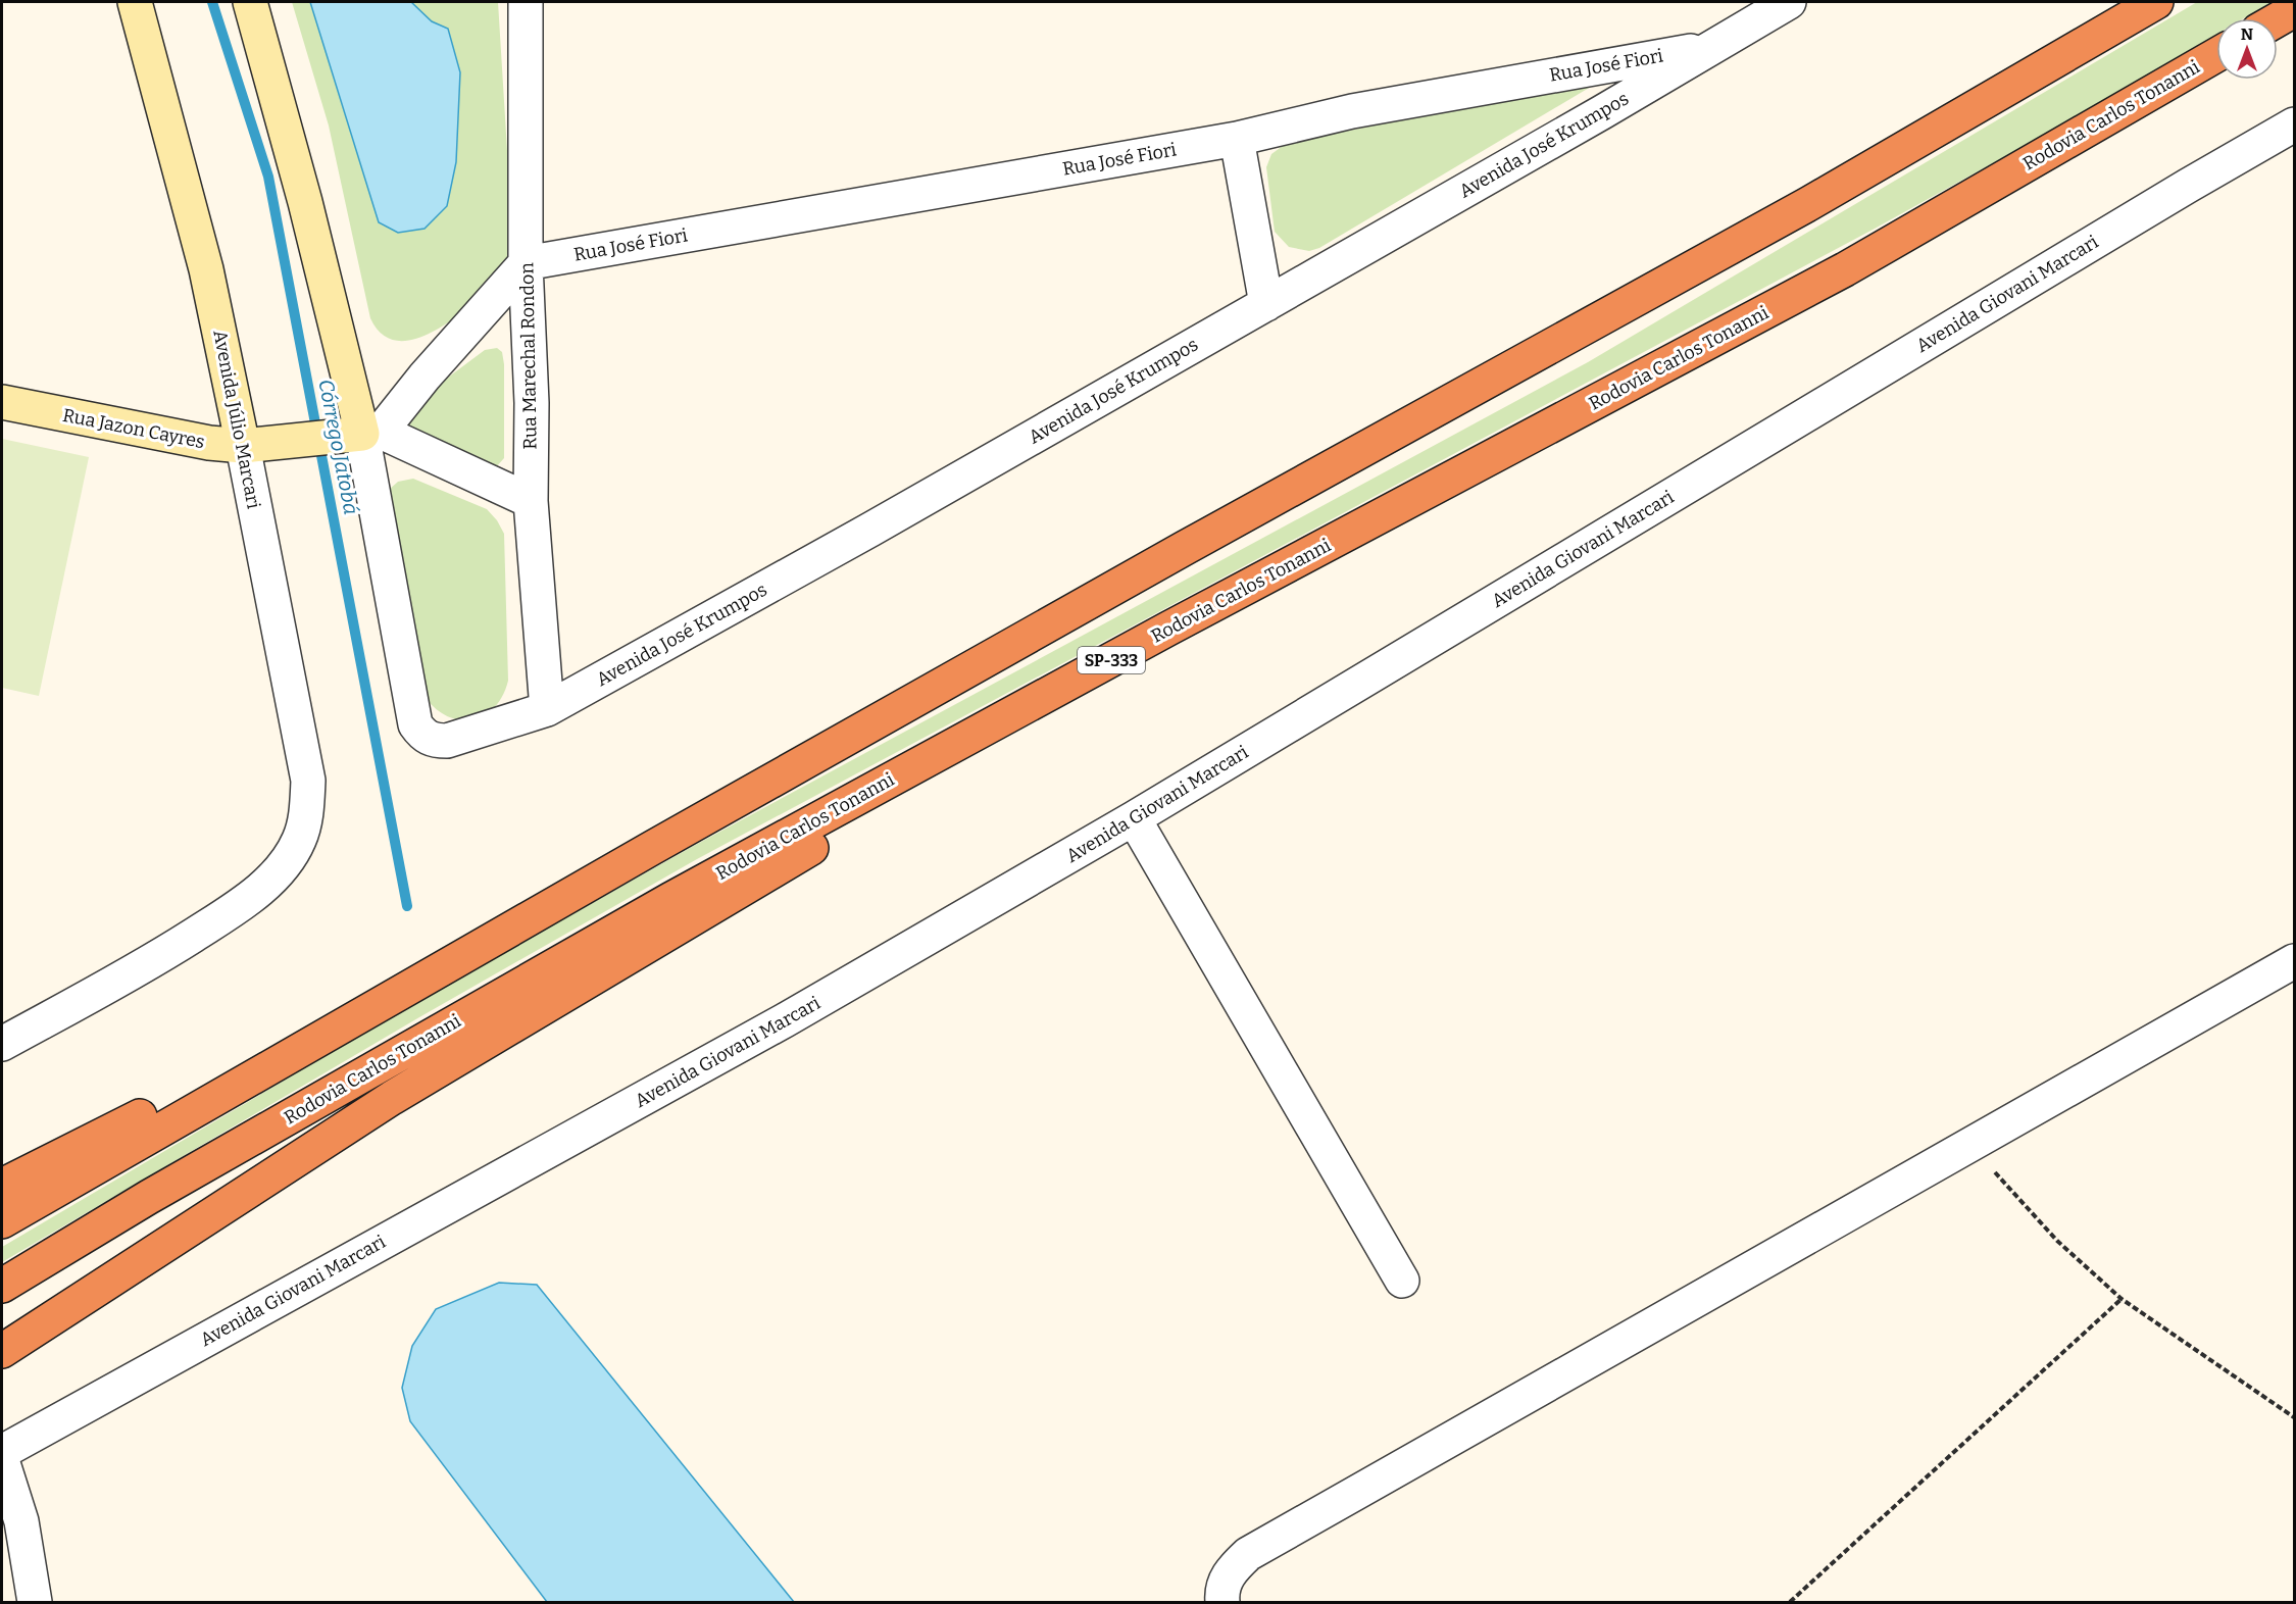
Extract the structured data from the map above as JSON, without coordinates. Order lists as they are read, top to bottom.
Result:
{
  "streets": {
    "highway": ["Rodovia Carlos Tonanni", "SP-333"],
    "main road": ["Avenida Júlio Marcari", "Rua Jazon Cayres"],
    "street": [
      "Rua José Fiori",
      "Avenida José Krumpos",
      "Avenida Giovani Marcari",
      "Rua Marechal Rondon"
    ]
  },
  "crossings": [
    ["Rua José Fiori", "Avenida José Krumpos"],
    ["Rua José Fiori", "Rua Marechal Rondon"],
    ["Avenida José Krumpos", "Rua Marechal Rondon"],
    ["Avenida José Krumpos", "Rua Jazon Cayres"],
    ["Avenida Júlio Marcari", "Rua Jazon Cayres"]
  ],
  "water": ["Córrego Jatobá"],
  "north": "top"
}
